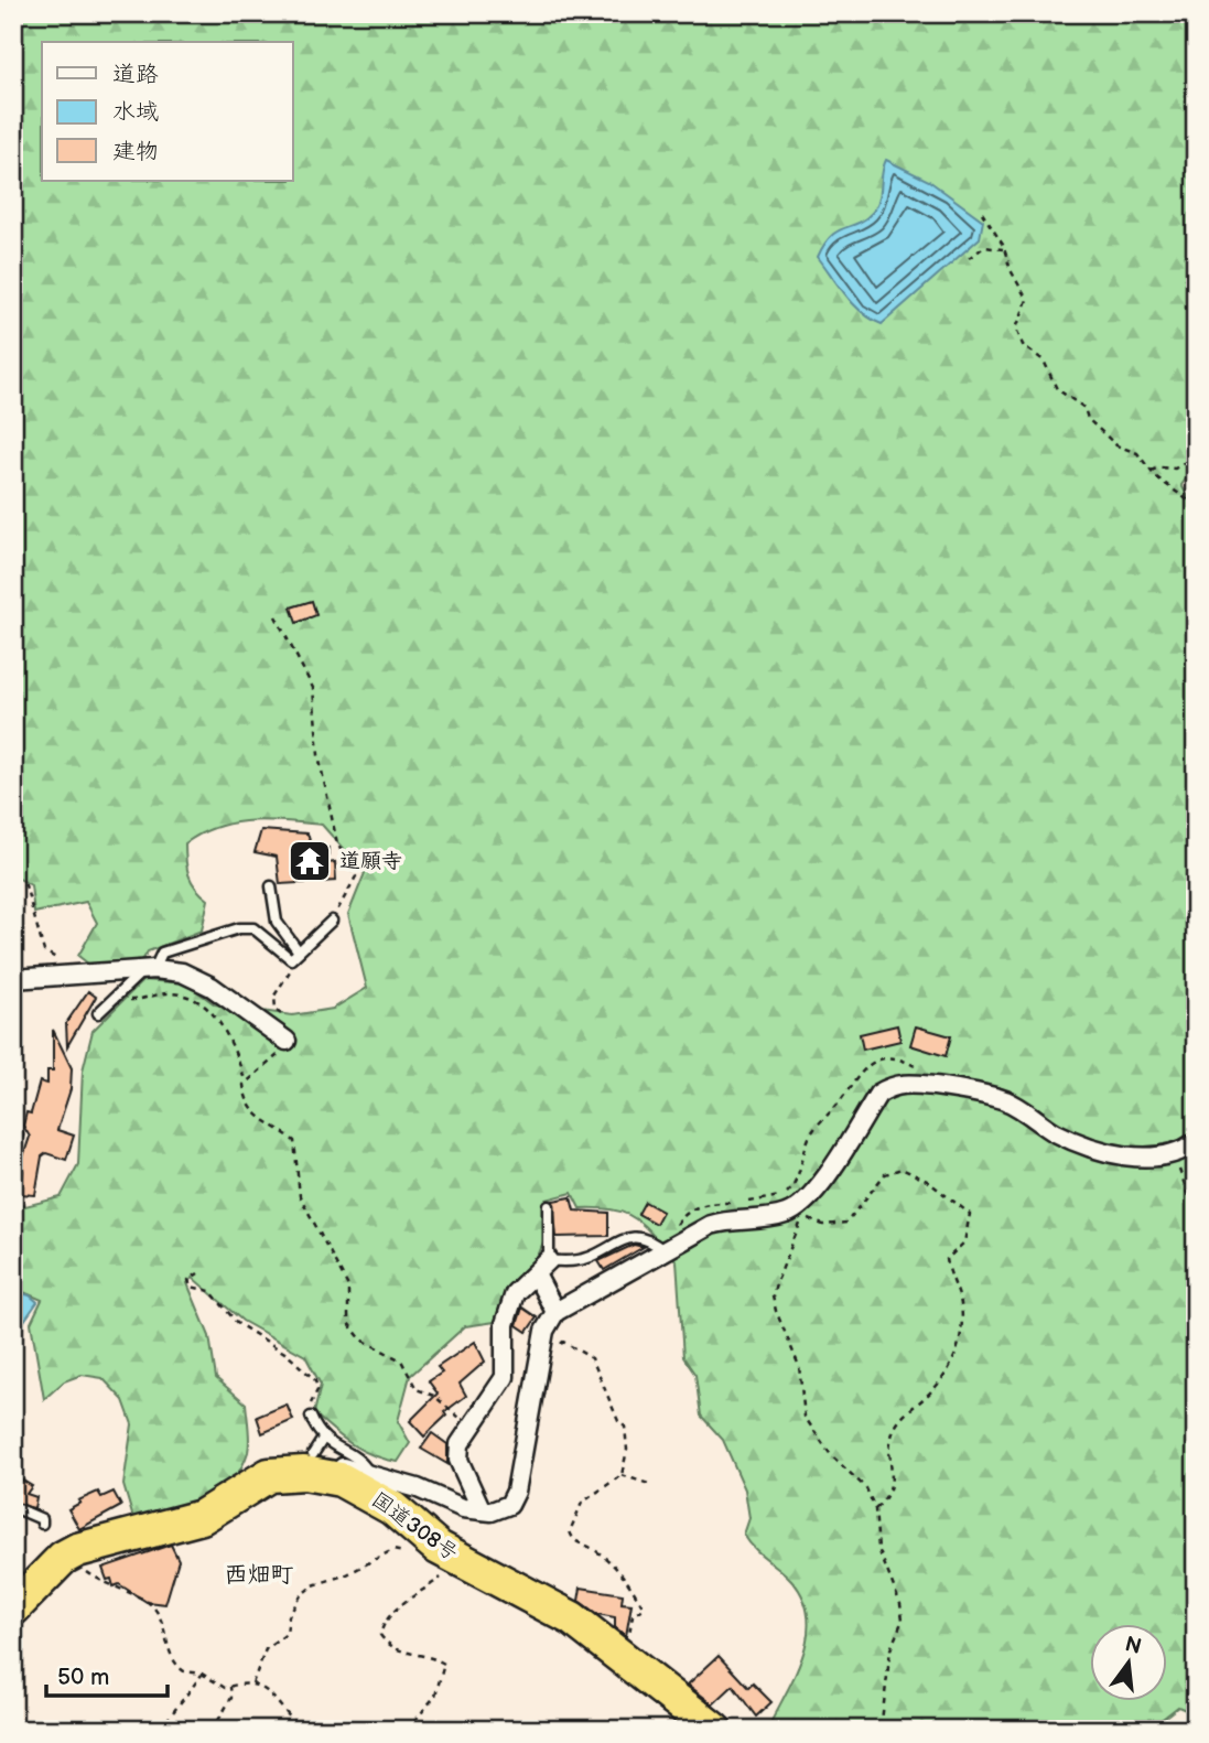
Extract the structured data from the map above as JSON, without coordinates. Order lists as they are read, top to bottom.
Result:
{
  "streets": {
    "highway": ["国道308号"]
  },
  "districts": ["西畑町"],
  "places": {
    "temple": ["道願寺"]
  },
  "legend": ["道路", "水域", "建物"],
  "scale_bar": "50 m",
  "north": "top"
}
